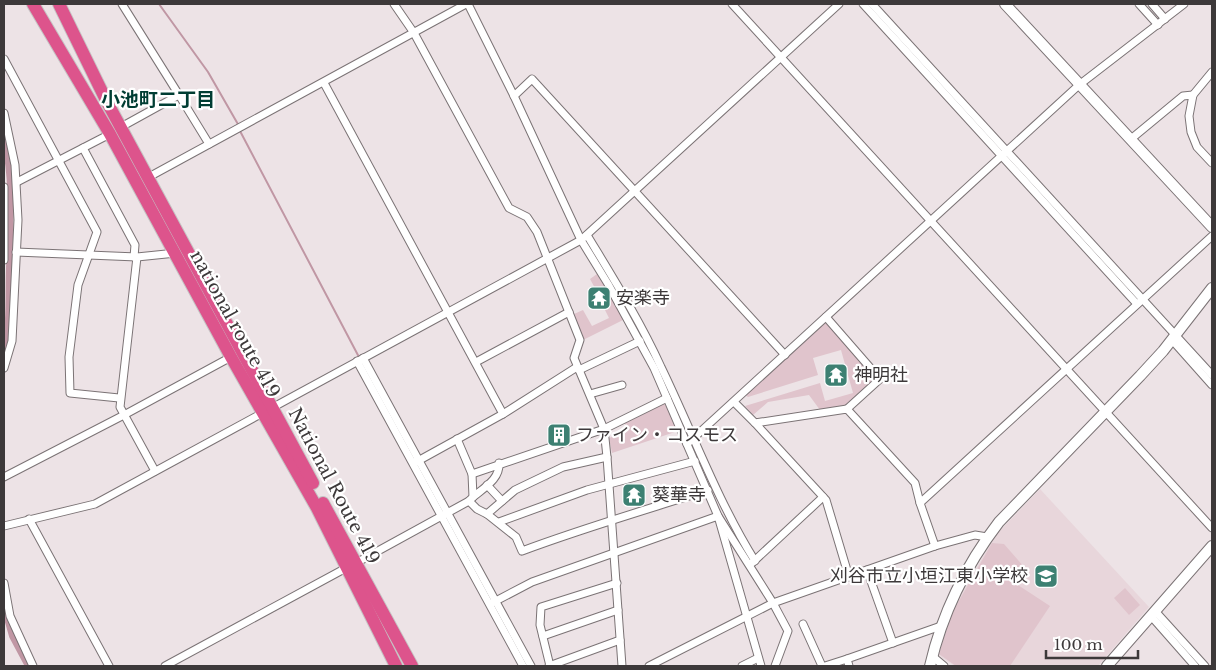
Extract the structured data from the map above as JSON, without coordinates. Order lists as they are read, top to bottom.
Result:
{
  "streets": {
    "highway": ["national route 419", "National Route 419"]
  },
  "crossings": [
    ["national route 419", "National Route 419"]
  ],
  "districts": ["小池町二丁目"],
  "places": {
    "temple": ["安楽寺", "神明社", "葵華寺"],
    "building": ["ファイン・コスモス"],
    "school or university": ["刈谷市立小垣江東小学校"]
  },
  "scale_bar": "100 m"
}
